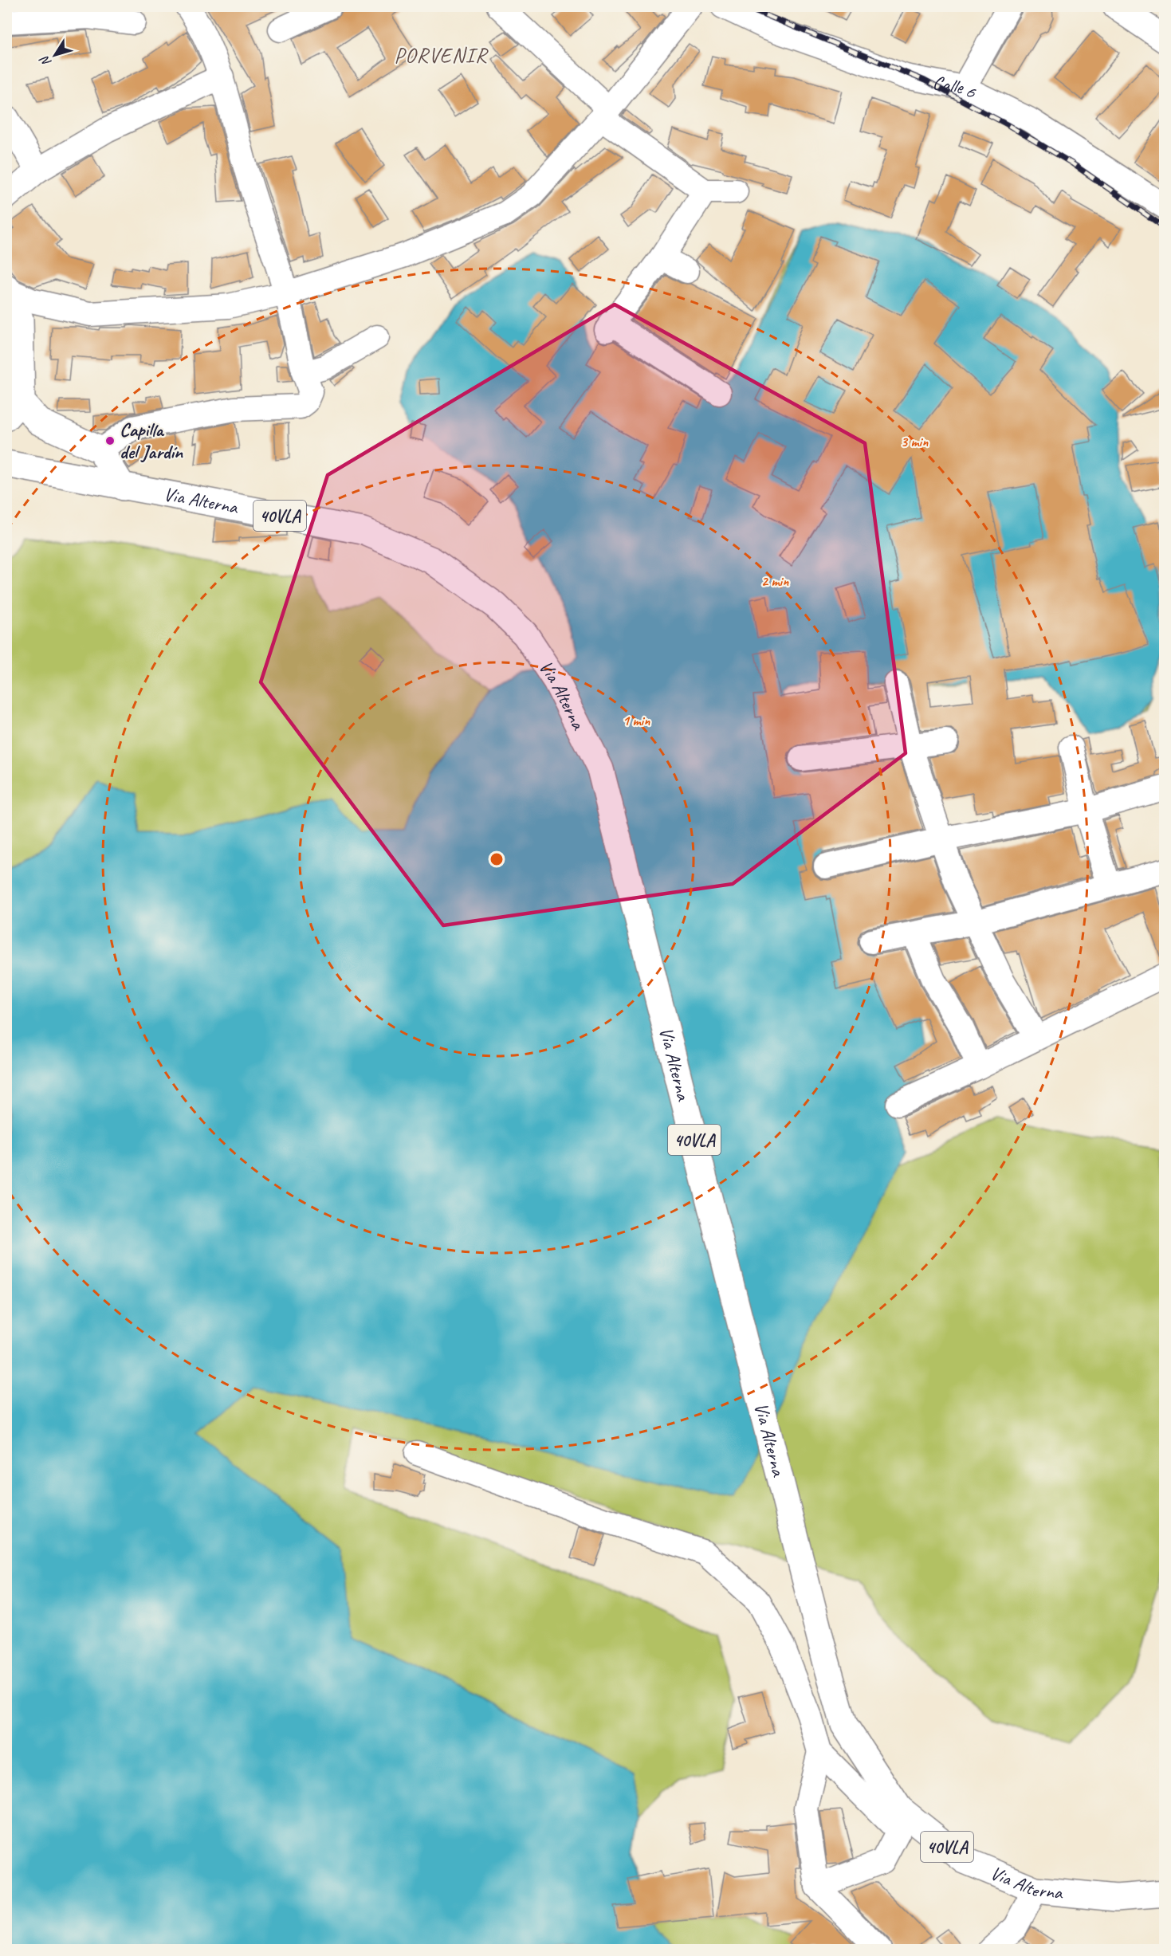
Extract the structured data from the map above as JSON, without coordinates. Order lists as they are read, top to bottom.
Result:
{
  "streets": {
    "main road": ["Via Alterna", "40VLA"],
    "street": ["Calle 6"]
  },
  "districts": ["PORVENIR"],
  "places": ["Capilla del Jardín"],
  "north": "bottom left",
  "rings": ["3 min", "2 min", "1 min"]
}
